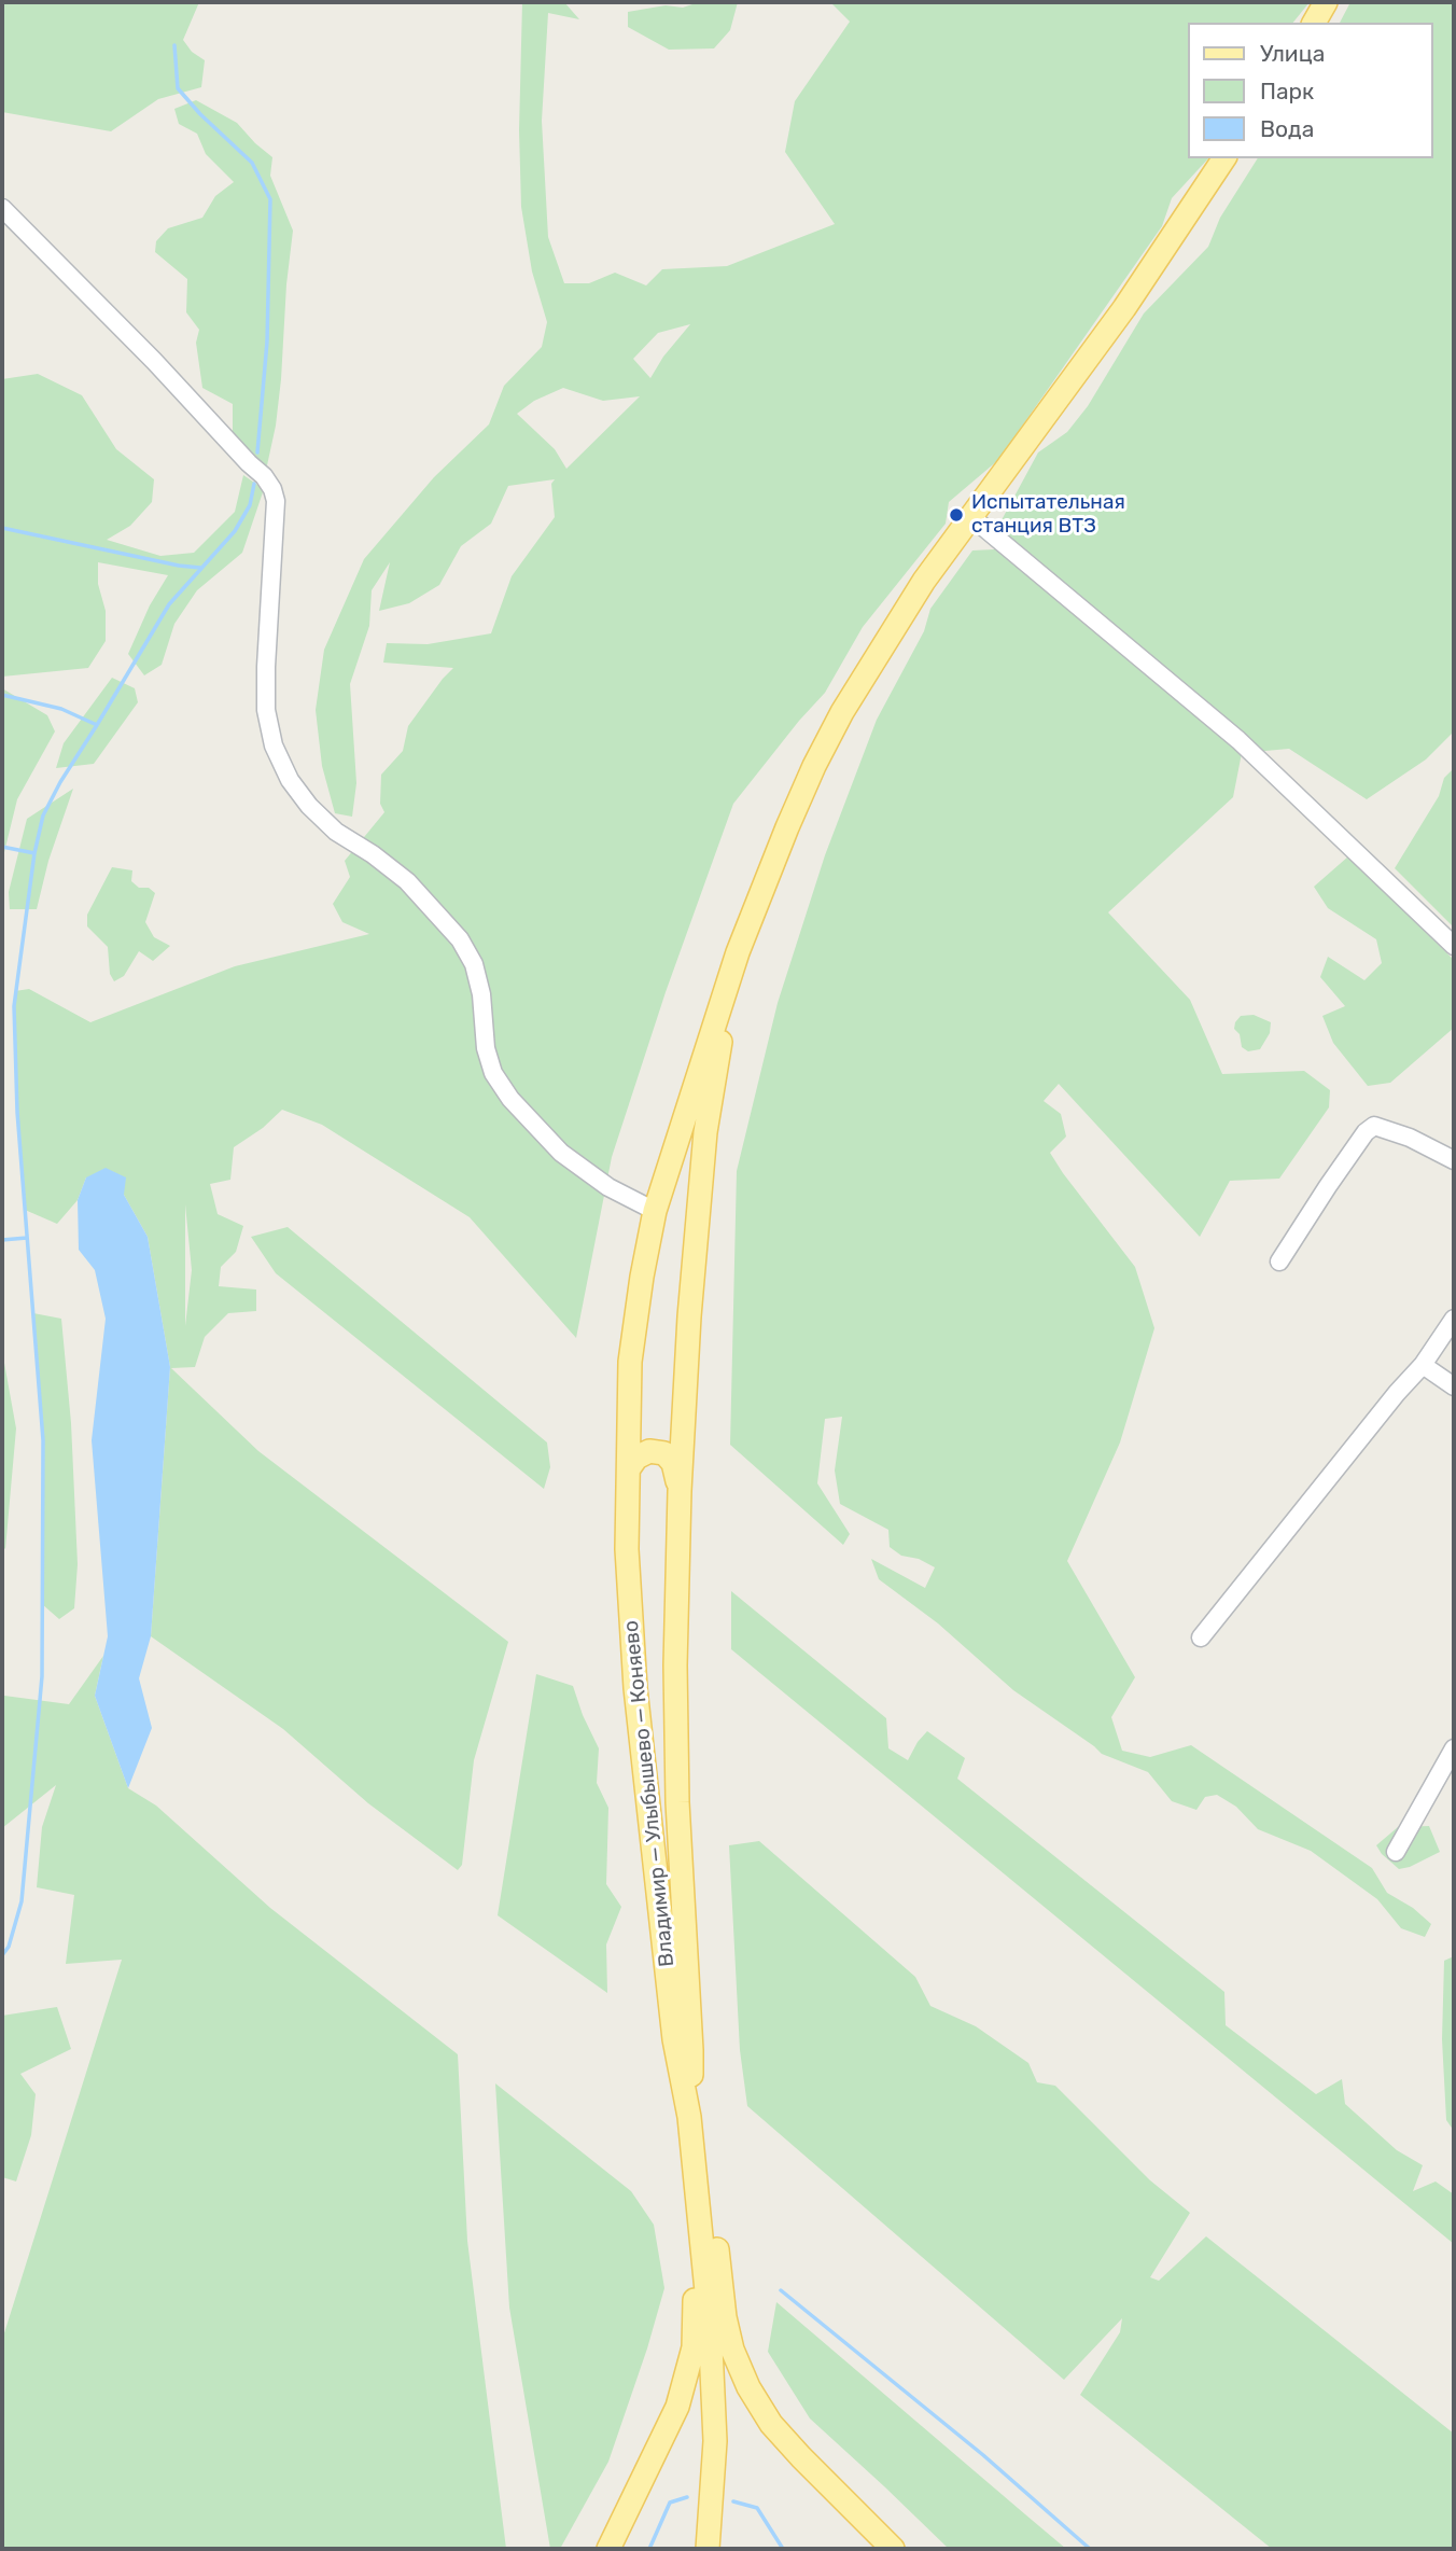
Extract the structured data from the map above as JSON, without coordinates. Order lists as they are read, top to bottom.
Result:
{
  "streets": {
    "main road": ["Владимир — Улыбышево — Коняево"]
  },
  "places": ["Испытательная станция ВТЗ"],
  "legend": ["Улица", "Парк", "Вода"]
}
